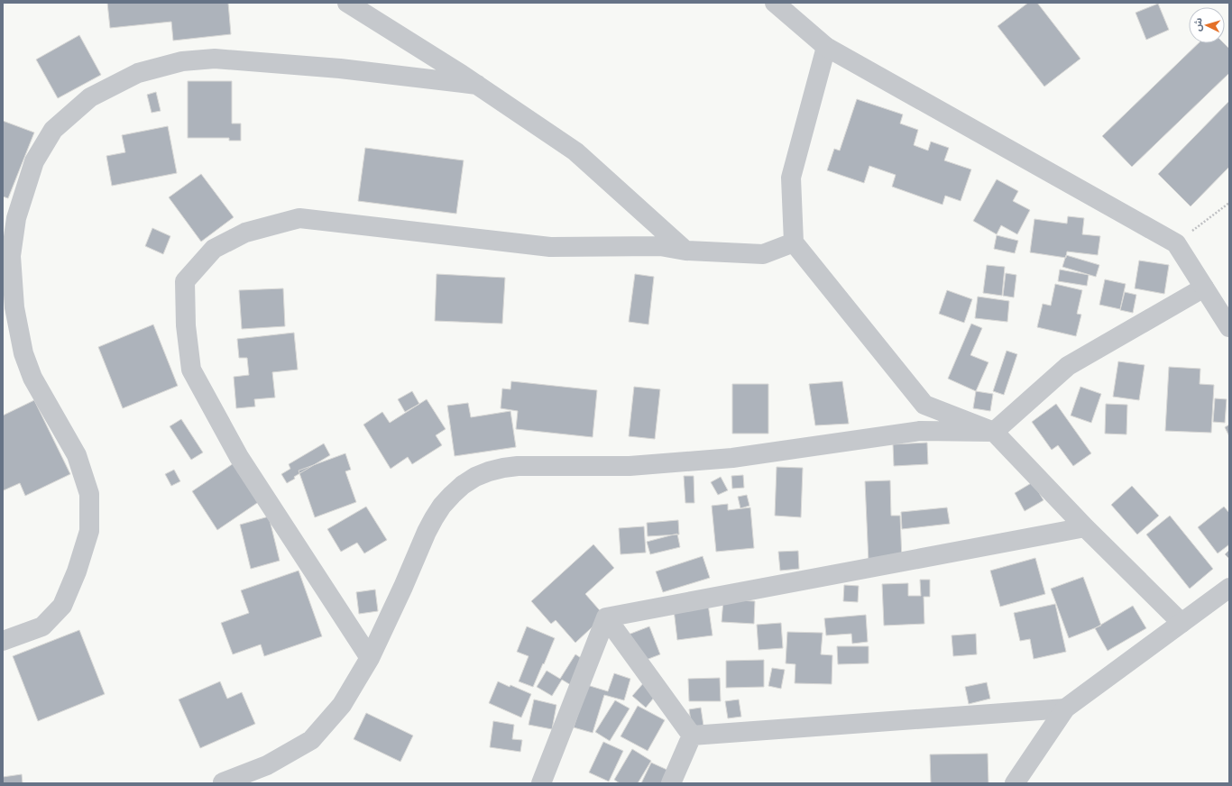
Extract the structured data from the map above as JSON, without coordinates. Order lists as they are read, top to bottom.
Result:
{
  "north": "left"
}
